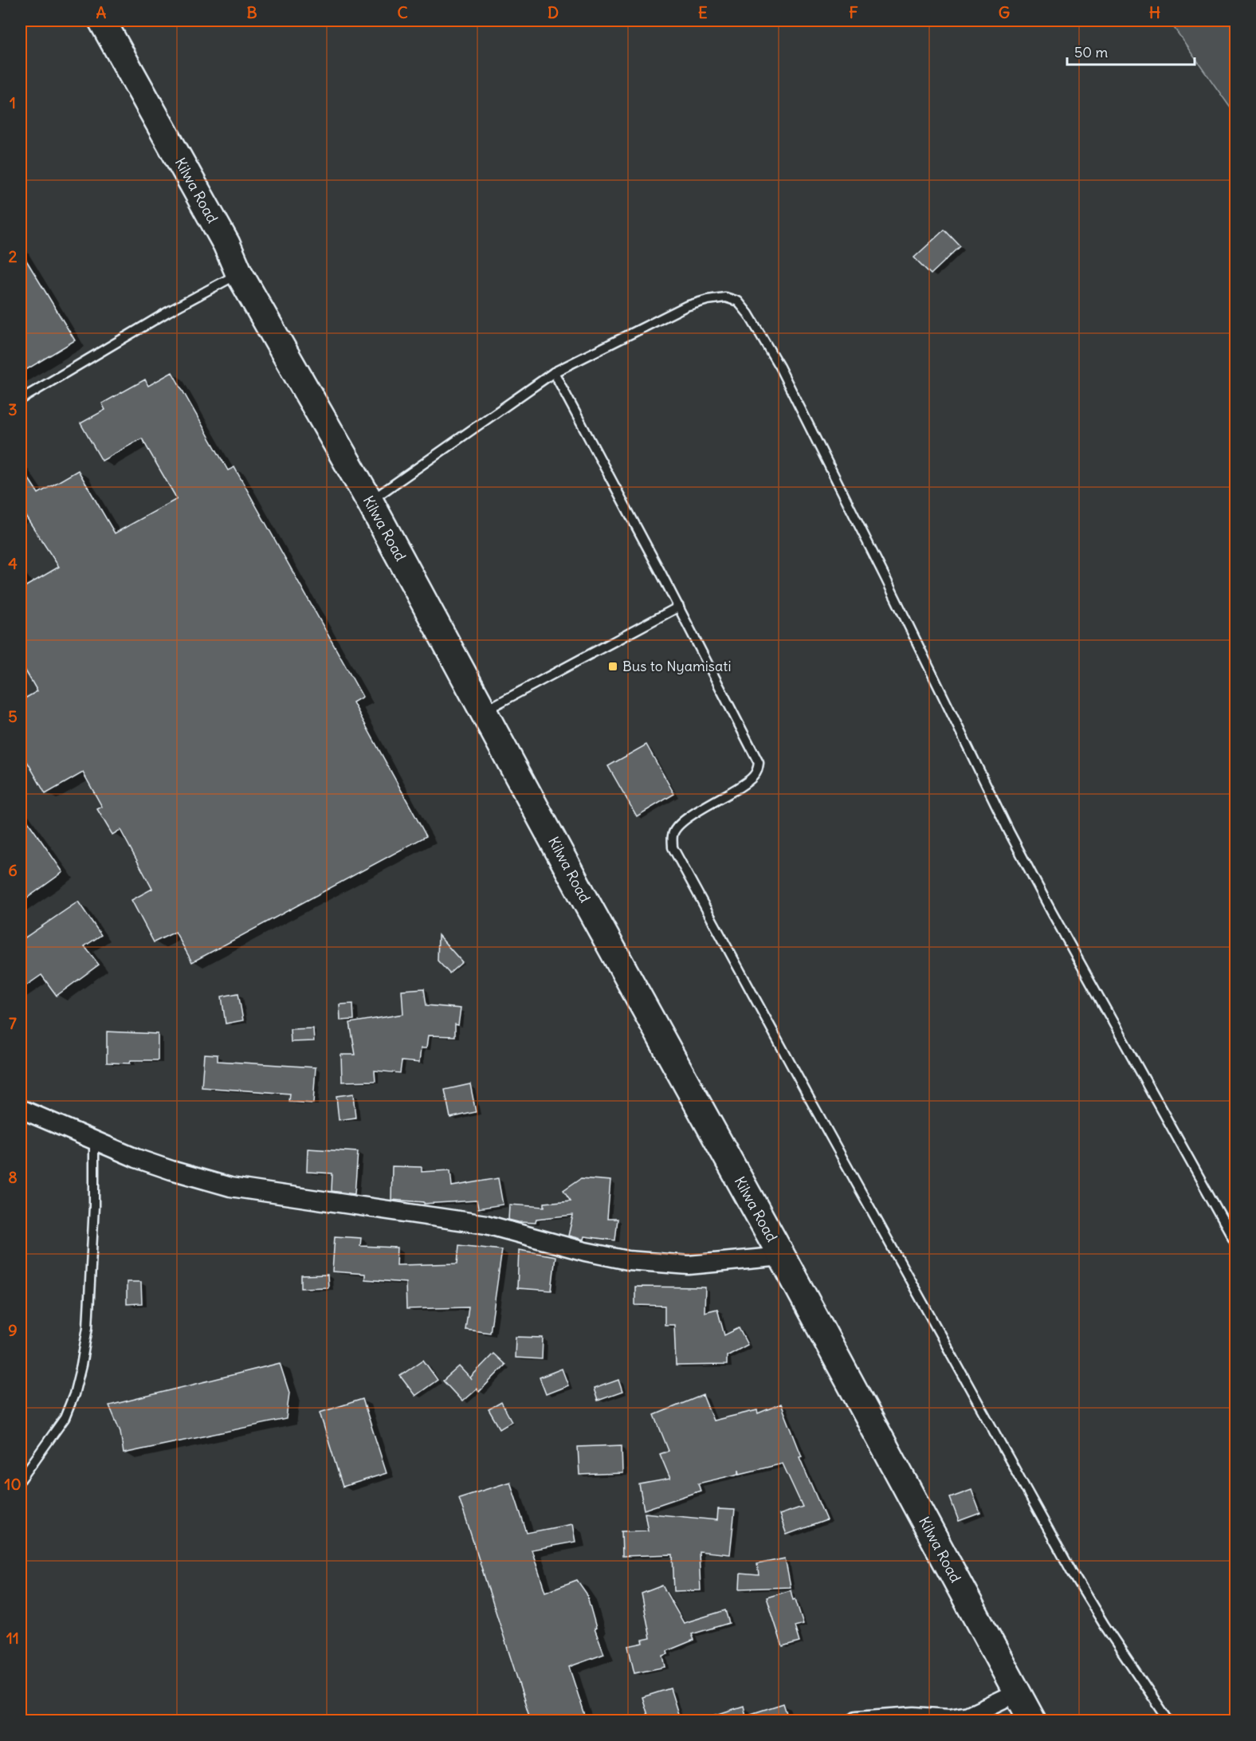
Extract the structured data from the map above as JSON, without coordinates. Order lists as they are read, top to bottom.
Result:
{
  "streets": {
    "highway": ["Kilwa Road"]
  },
  "places": {
    "transit": ["Bus to Nyamisati"]
  },
  "scale_bar": "50 m",
  "grid": {
    "columns": [
      "A",
      "B",
      "C",
      "D",
      "E",
      "F",
      "G",
      "H"
    ],
    "rows": [
      "1",
      "2",
      "3",
      "4",
      "5",
      "6",
      "7",
      "8",
      "9",
      "10",
      "11"
    ]
  }
}
